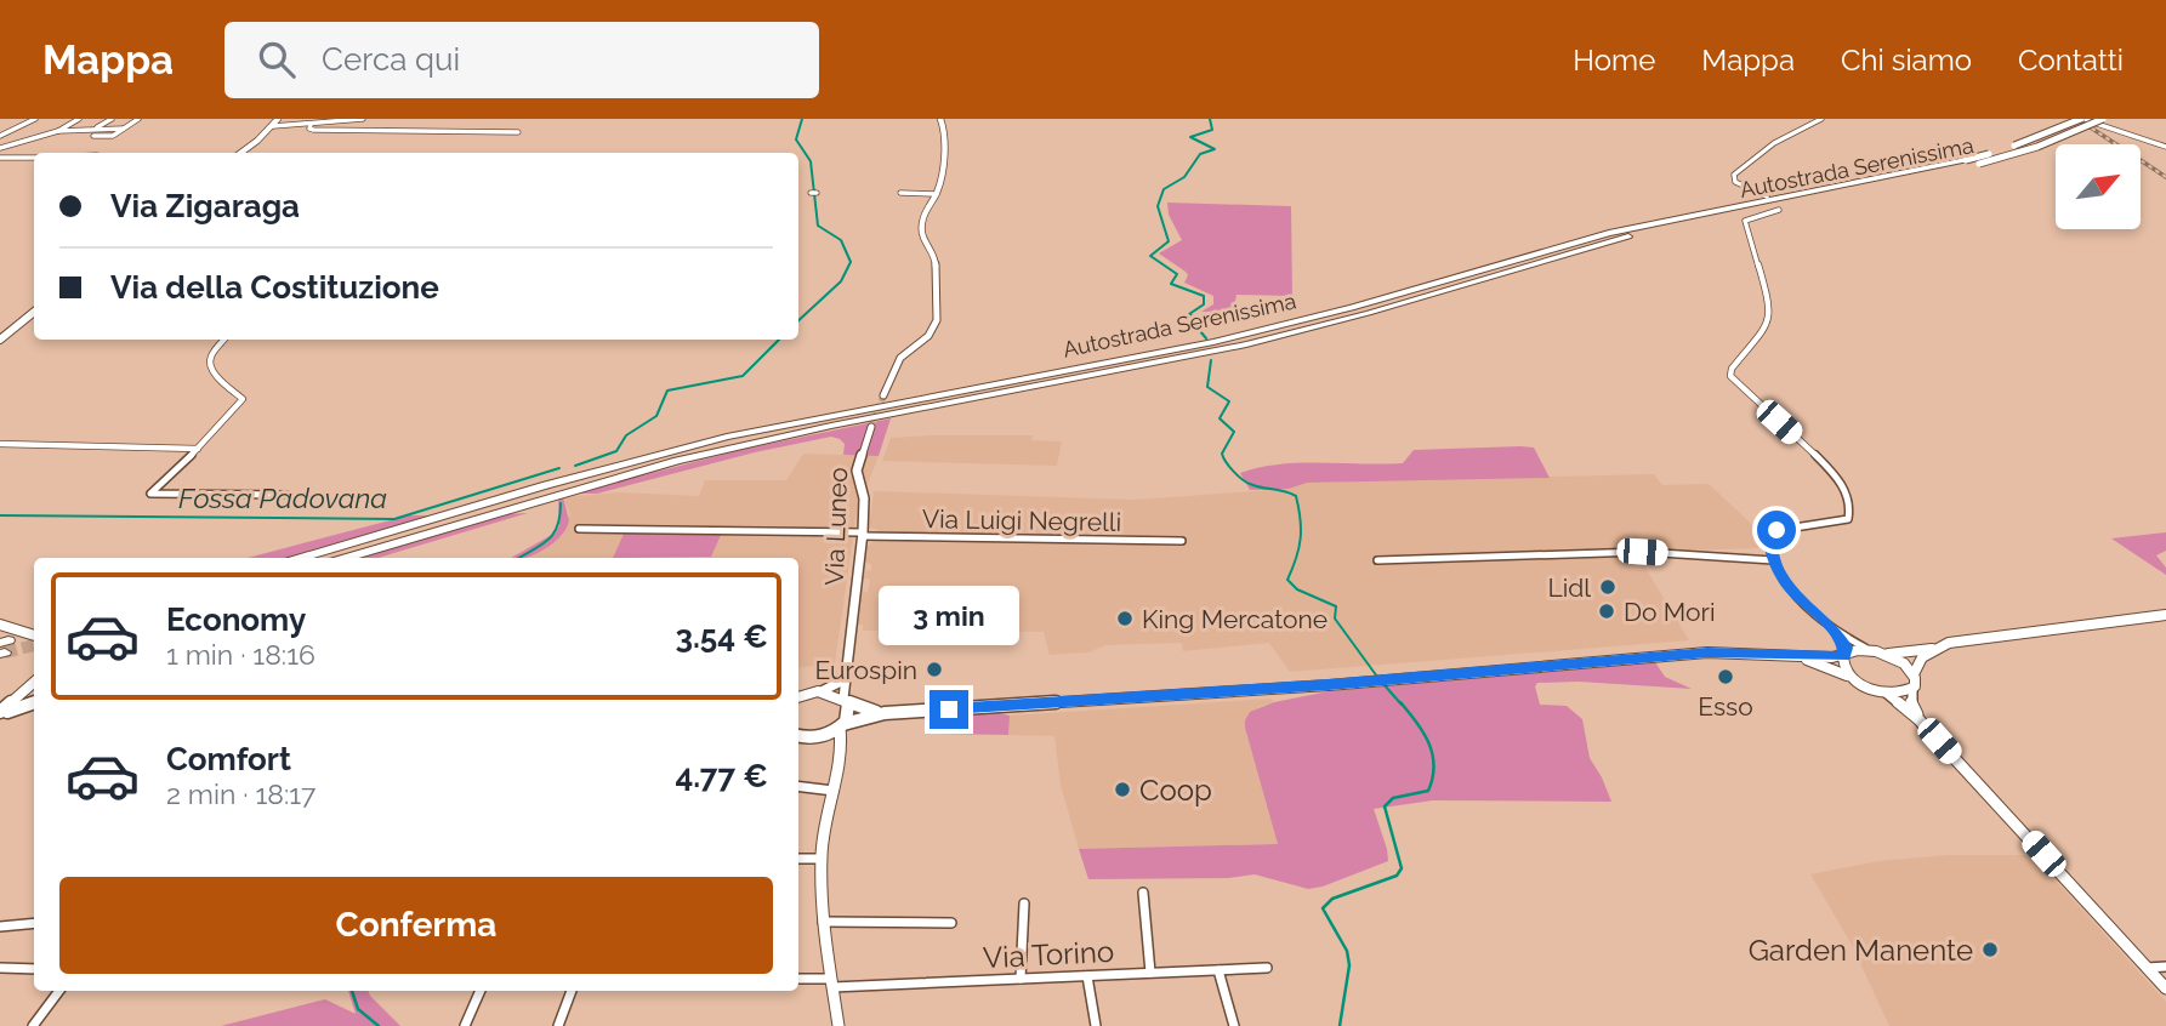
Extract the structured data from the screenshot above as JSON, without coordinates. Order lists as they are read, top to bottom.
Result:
{
  "streets": {
    "highway": ["Autostrada Serenissima"],
    "street": ["Via Luigi Negrelli", "Via Luneo", "Via Torino"]
  },
  "crossings": [
    ["Via Luigi Negrelli", "Via Luneo"]
  ],
  "water": ["Fossa Padovana"],
  "places": [
    "Lidl",
    "Do Mori",
    "King Mercatone",
    "Eurospin",
    "Esso",
    "Coop",
    "Garden Manente"
  ],
  "north": "top right",
  "page": {
    "header": "Mappa",
    "search": "Cerca qui",
    "nav": [
      "Home",
      "Mappa",
      "Chi siamo",
      "Contatti"
    ],
    "banner": ["Via Zigaraga", "Via della Costituzione"],
    "list": [
      {
        "name": "Economy",
        "note": "1 min · 18:16",
        "value": "3.54 €"
      },
      {
        "name": "Comfort",
        "note": "2 min · 18:17",
        "value": "4.77 €"
      }
    ],
    "bubble": "3 min",
    "buttons": "Conferma"
  }
}
